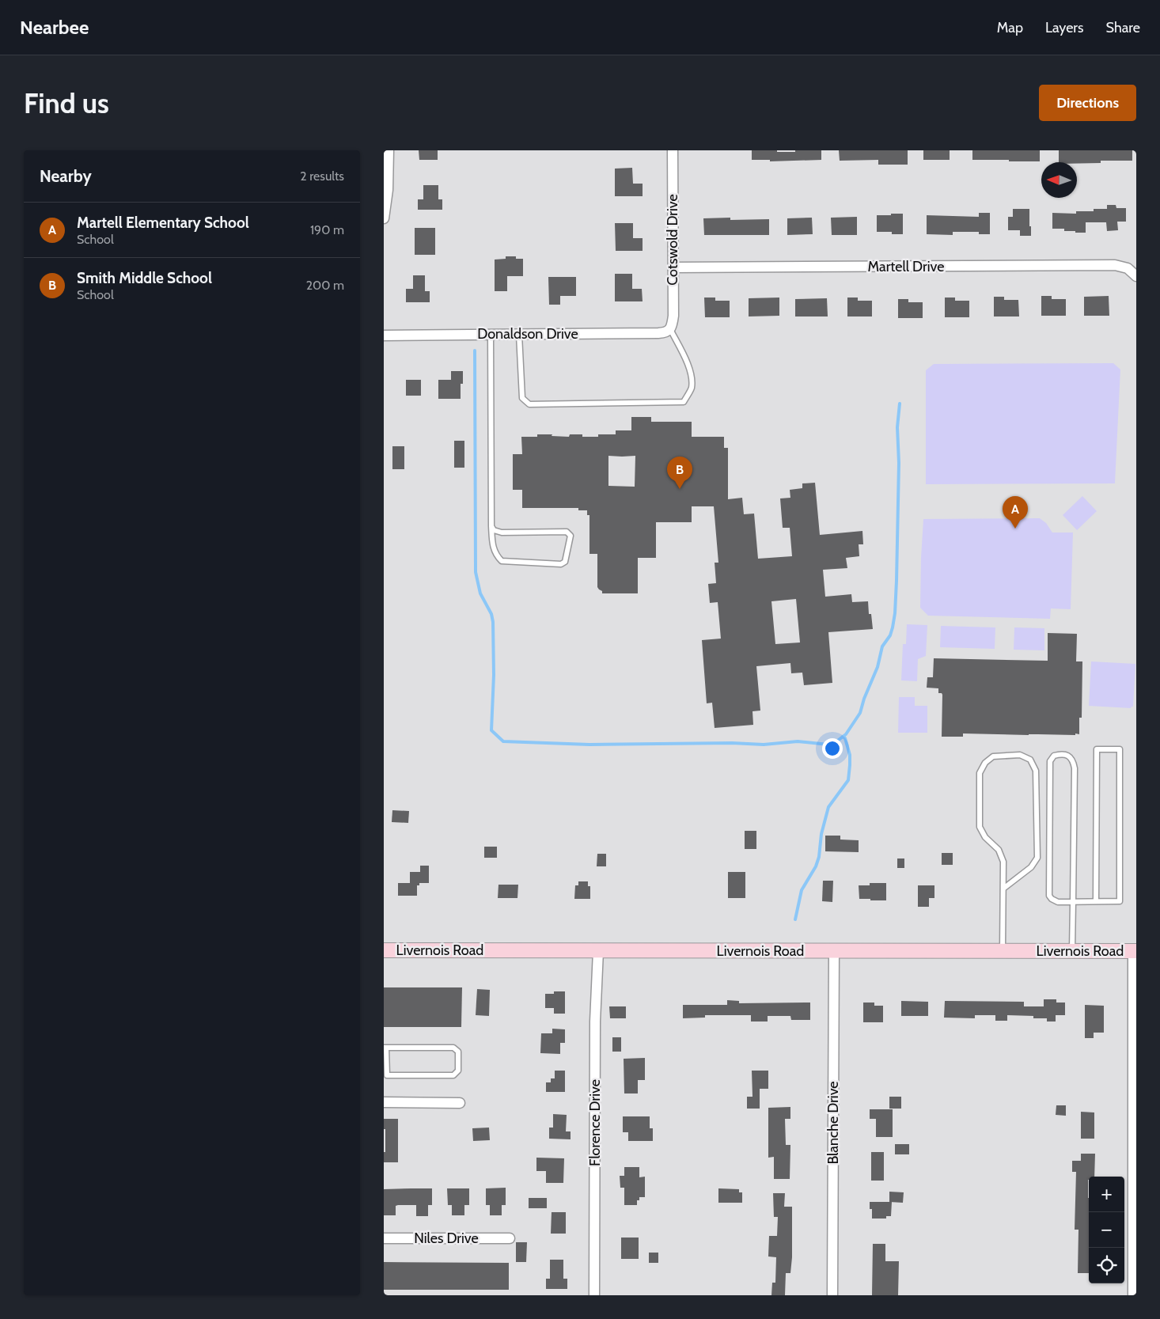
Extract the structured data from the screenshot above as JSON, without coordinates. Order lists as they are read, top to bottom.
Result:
{
  "streets": {
    "main road": ["Livernois Road"],
    "street": [
      "Cotswold Drive",
      "Martell Drive",
      "Donaldson Drive",
      "Florence Drive",
      "Blanche Drive",
      "Niles Drive"
    ]
  },
  "crossings": [
    ["Cotswold Drive", "Martell Drive"],
    ["Cotswold Drive", "Donaldson Drive"],
    ["Livernois Road", "Florence Drive"],
    ["Livernois Road", "Blanche Drive"]
  ],
  "north": "left",
  "page": {
    "header": "Nearbee",
    "nav": ["Map", "Layers", "Share"],
    "buttons": "Directions",
    "title": "Find us",
    "heading": ["Nearby", "2 results"],
    "list": [
      {
        "mark": "A",
        "name": "Martell Elementary School",
        "note": "School",
        "value": "190 m"
      },
      {
        "mark": "B",
        "name": "Smith Middle School",
        "note": "School",
        "value": "200 m"
      }
    ],
    "pins": ["B", "A"],
    "map_buttons": ["+", "−"]
  }
}
